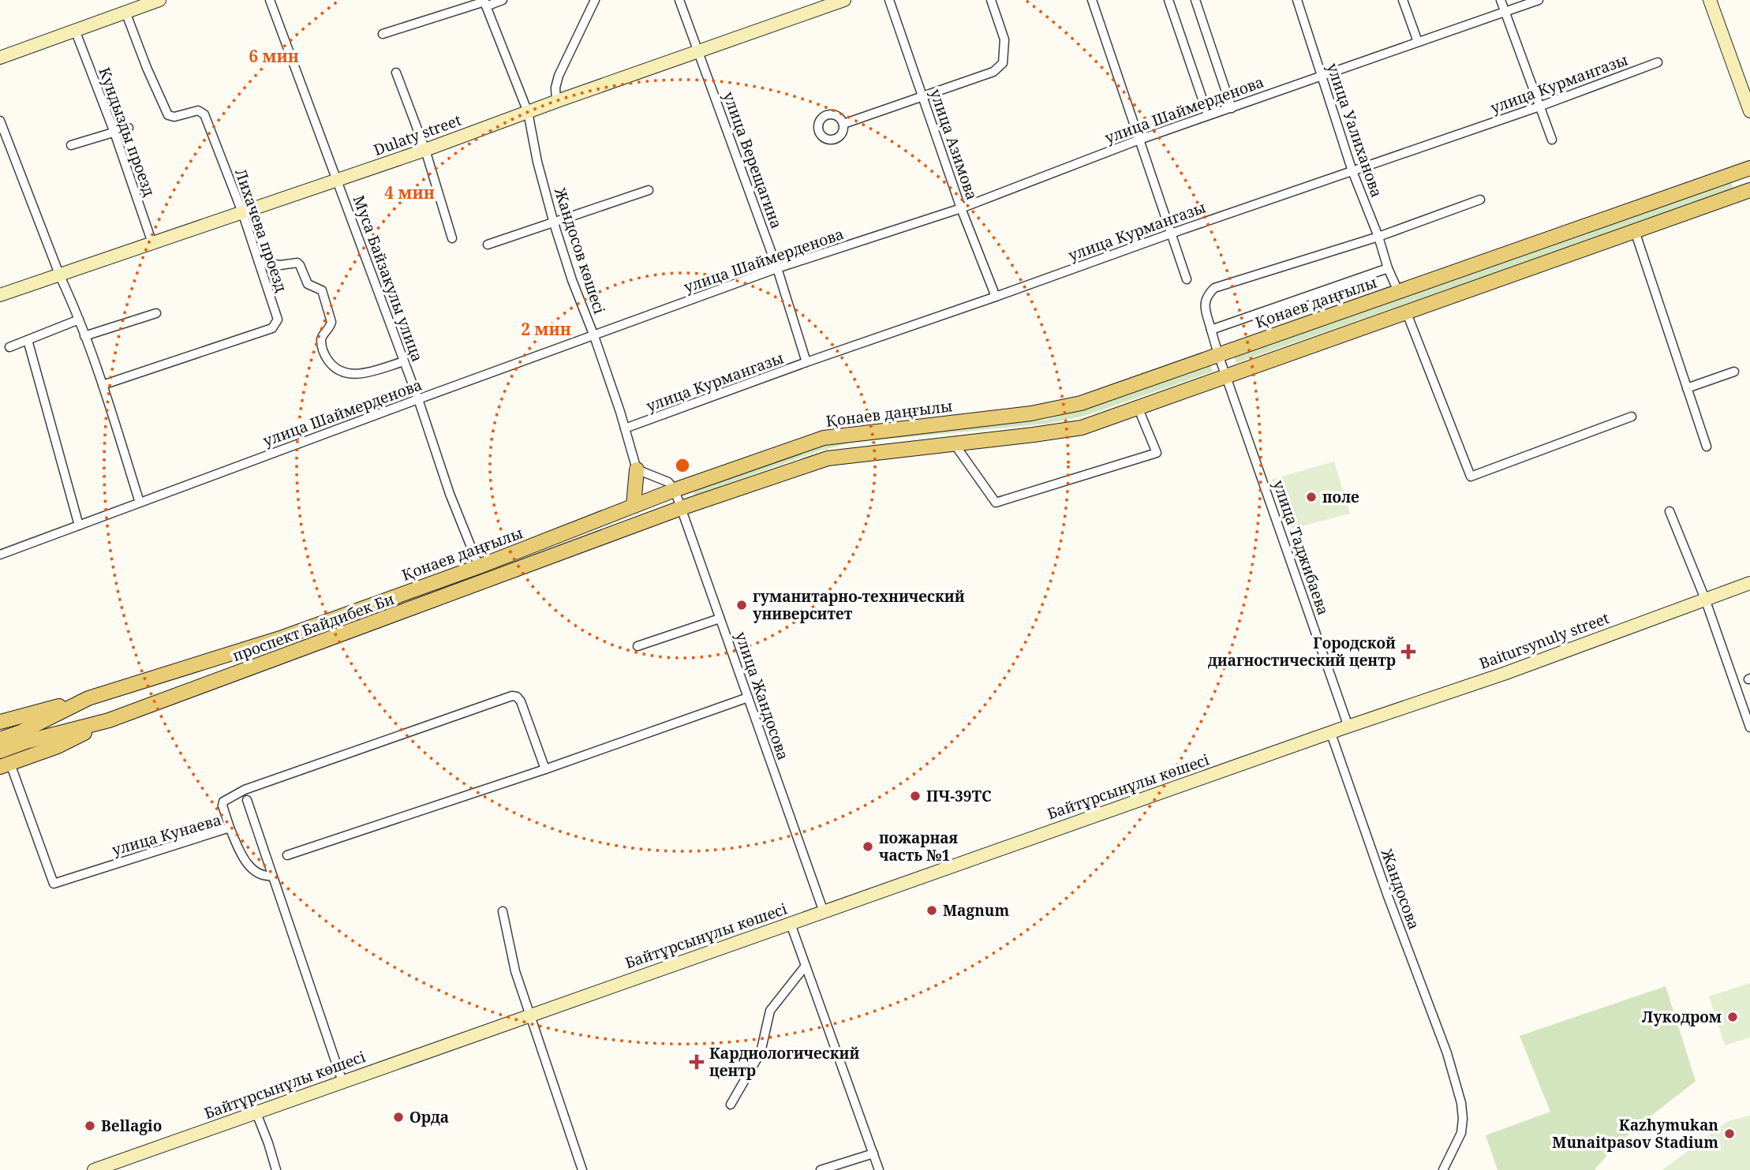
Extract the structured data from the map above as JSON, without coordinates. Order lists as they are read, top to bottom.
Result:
{
  "streets": {
    "main road": [
      "Dulaty street",
      "Қонаев даңғылы",
      "проспект Байдибек Би",
      "Baitursynuly street",
      "Байтұрсынұлы көшесі"
    ],
    "street": [
      "улица Курмангазы",
      "улица Шаймерденова",
      "улица Уалиханова",
      "Кундызды проезд",
      "улица Азимова",
      "улица Верещагина",
      "Лихачева проезд",
      "Жандосов көшесі",
      "Муса Байзакулы улица",
      "улица Таджибаева",
      "улица Жандосова",
      "улица Кунаева",
      "Жандосова"
    ]
  },
  "crossings": [
    ["улица Курмангазы", "улица Уалиханова"],
    ["улица Курмангазы", "улица Азимова"],
    ["улица Курмангазы", "улица Верещагина"],
    ["улица Курмангазы", "Жандосов көшесі"],
    ["улица Шаймерденова", "улица Уалиханова"],
    ["улица Шаймерденова", "улица Азимова"],
    ["улица Шаймерденова", "улица Верещагина"],
    ["улица Шаймерденова", "Жандосов көшесі"],
    ["улица Шаймерденова", "Муса Байзакулы улица"],
    ["улица Уалиханова", "Қонаев даңғылы"],
    ["улица Уалиханова", "улица Таджибаева"],
    ["Кундызды проезд", "Dulaty street"],
    ["Dulaty street", "улица Верещагина"],
    ["Dulaty street", "Лихачева проезд"],
    ["Dulaty street", "Жандосов көшесі"],
    ["Dulaty street", "Муса Байзакулы улица"],
    ["Муса Байзакулы улица", "Қонаев даңғылы"],
    ["Қонаев даңғылы", "улица Таджибаева"],
    ["Қонаев даңғылы", "улица Жандосова"],
    ["улица Таджибаева", "Baitursynuly street"],
    ["проспект Байдибек Би", "улица Жандосова"],
    ["Baitursynuly street", "Байтұрсынұлы көшесі"],
    ["Baitursynuly street", "Жандосова"],
    ["улица Жандосова", "Байтұрсынұлы көшесі"],
    ["Байтұрсынұлы көшесі", "Жандосова"]
  ],
  "places": {
    "other": [
      "поле",
      "гуманитарно-технический университет",
      "ПЧ-39ТС",
      "пожарная часть №1",
      "Magnum",
      "Лукодром",
      "Орда",
      "Bellagio",
      "Kazhymukan Munaitpasov Stadium"
    ],
    "health": ["Городской диагностический центр", "Кардиологический центр"]
  },
  "rings": ["6 мин", "4 мин", "2 мин"]
}
